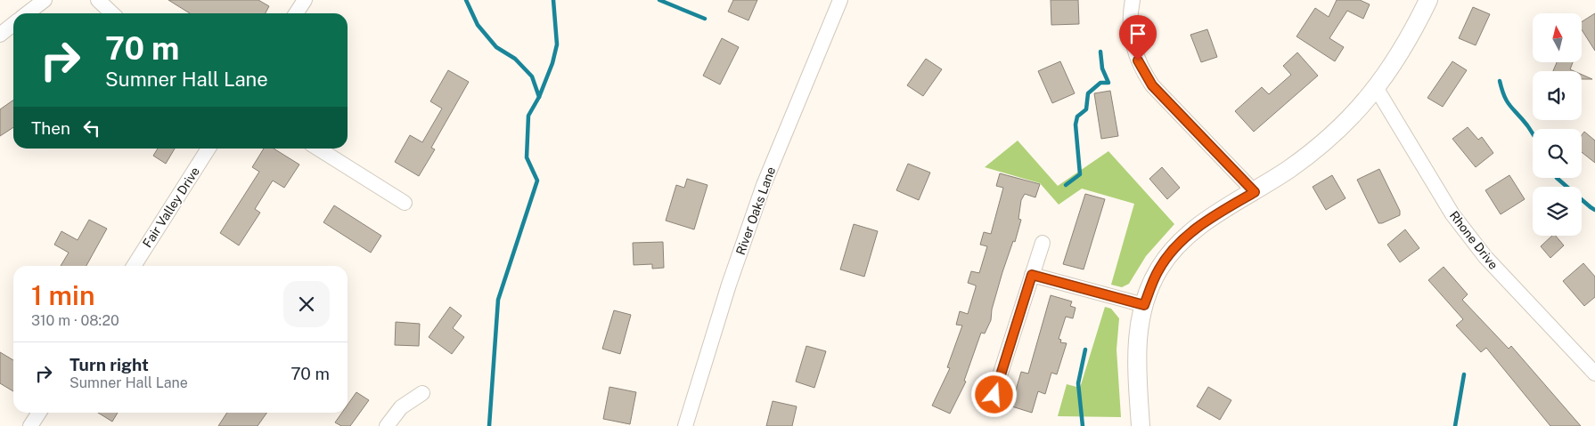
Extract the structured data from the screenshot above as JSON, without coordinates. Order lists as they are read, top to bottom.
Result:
{
  "streets": {
    "street": ["Fair Valley Drive", "River Oaks Lane", "Rhone Drive"]
  },
  "north": "top",
  "page": {
    "turn": ["70 m", "Sumner Hall Lane"],
    "then": "Then",
    "heading": ["1 min", "310 m · 08:20"],
    "list": [
      {
        "name": "Turn right",
        "note": "Sumner Hall Lane",
        "value": "70 m"
      }
    ]
  }
}
